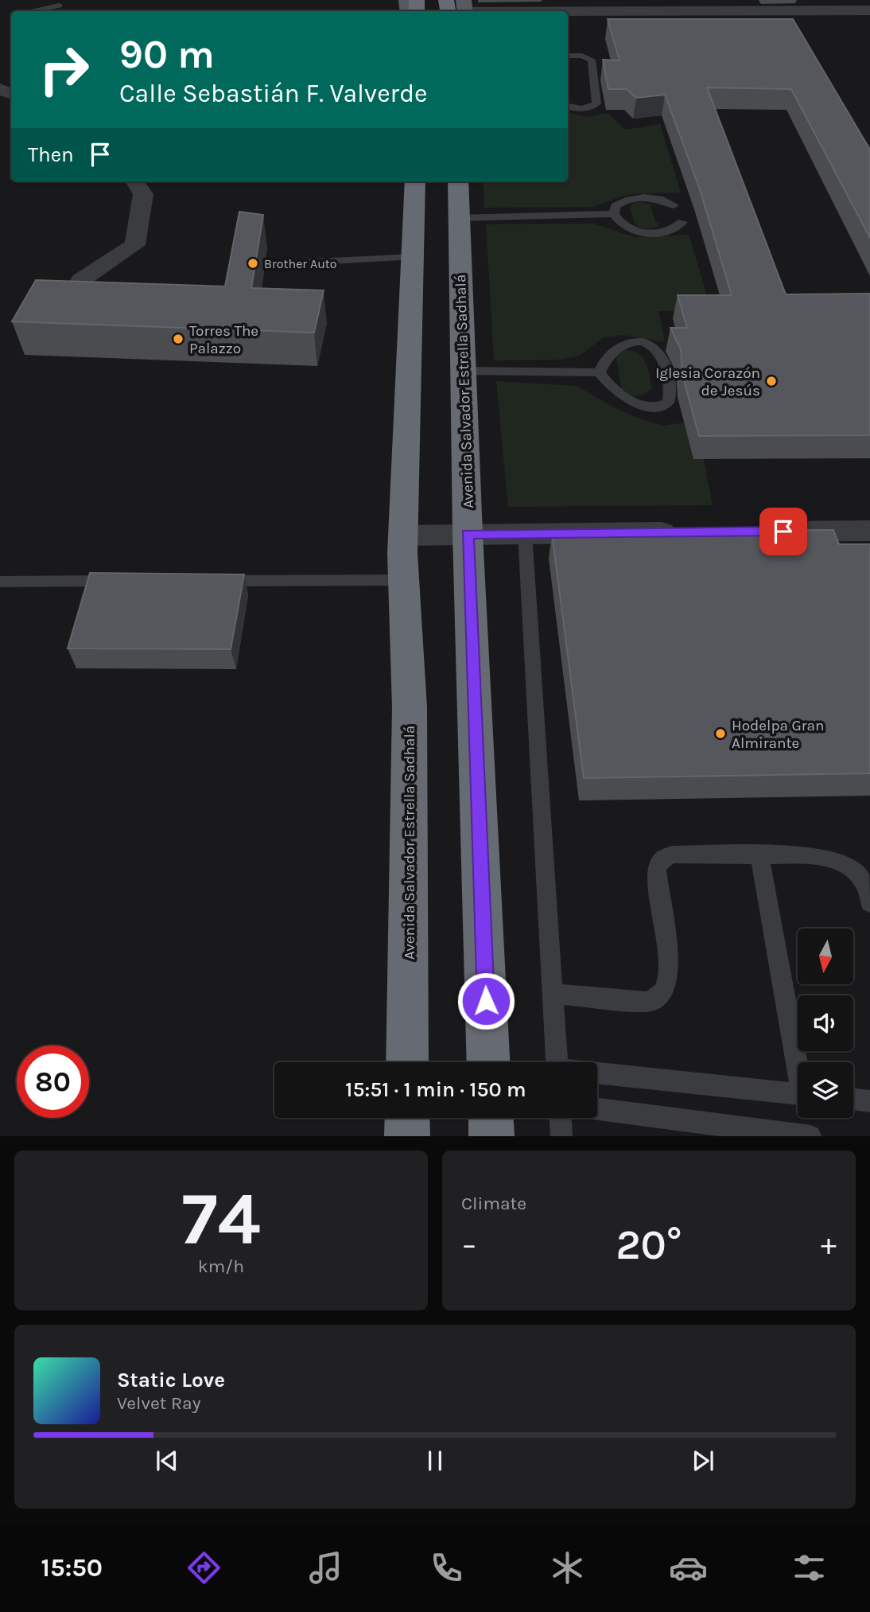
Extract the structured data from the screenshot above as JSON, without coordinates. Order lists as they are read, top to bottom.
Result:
{
  "streets": {
    "highway": ["Avenida Salvador Estrella Sadhalá"]
  },
  "places": [
    "Brother Auto",
    "Torres The Palazzo",
    "Iglesia Corazón de Jesús",
    "Hodelpa Gran Almirante"
  ],
  "north": "bottom",
  "page": {
    "turn": ["90 m", "Calle Sebastián F. Valverde"],
    "then": "Then",
    "limit": "80",
    "trip": "15:51 · 1 min · 150 m",
    "tile": [
      ["74", "km/h"],
      "Climate"
    ],
    "heat": ["−", "20°", "+"],
    "song": ["Static Love", "Velvet Ray"],
    "tabs": "15:50"
  }
}
